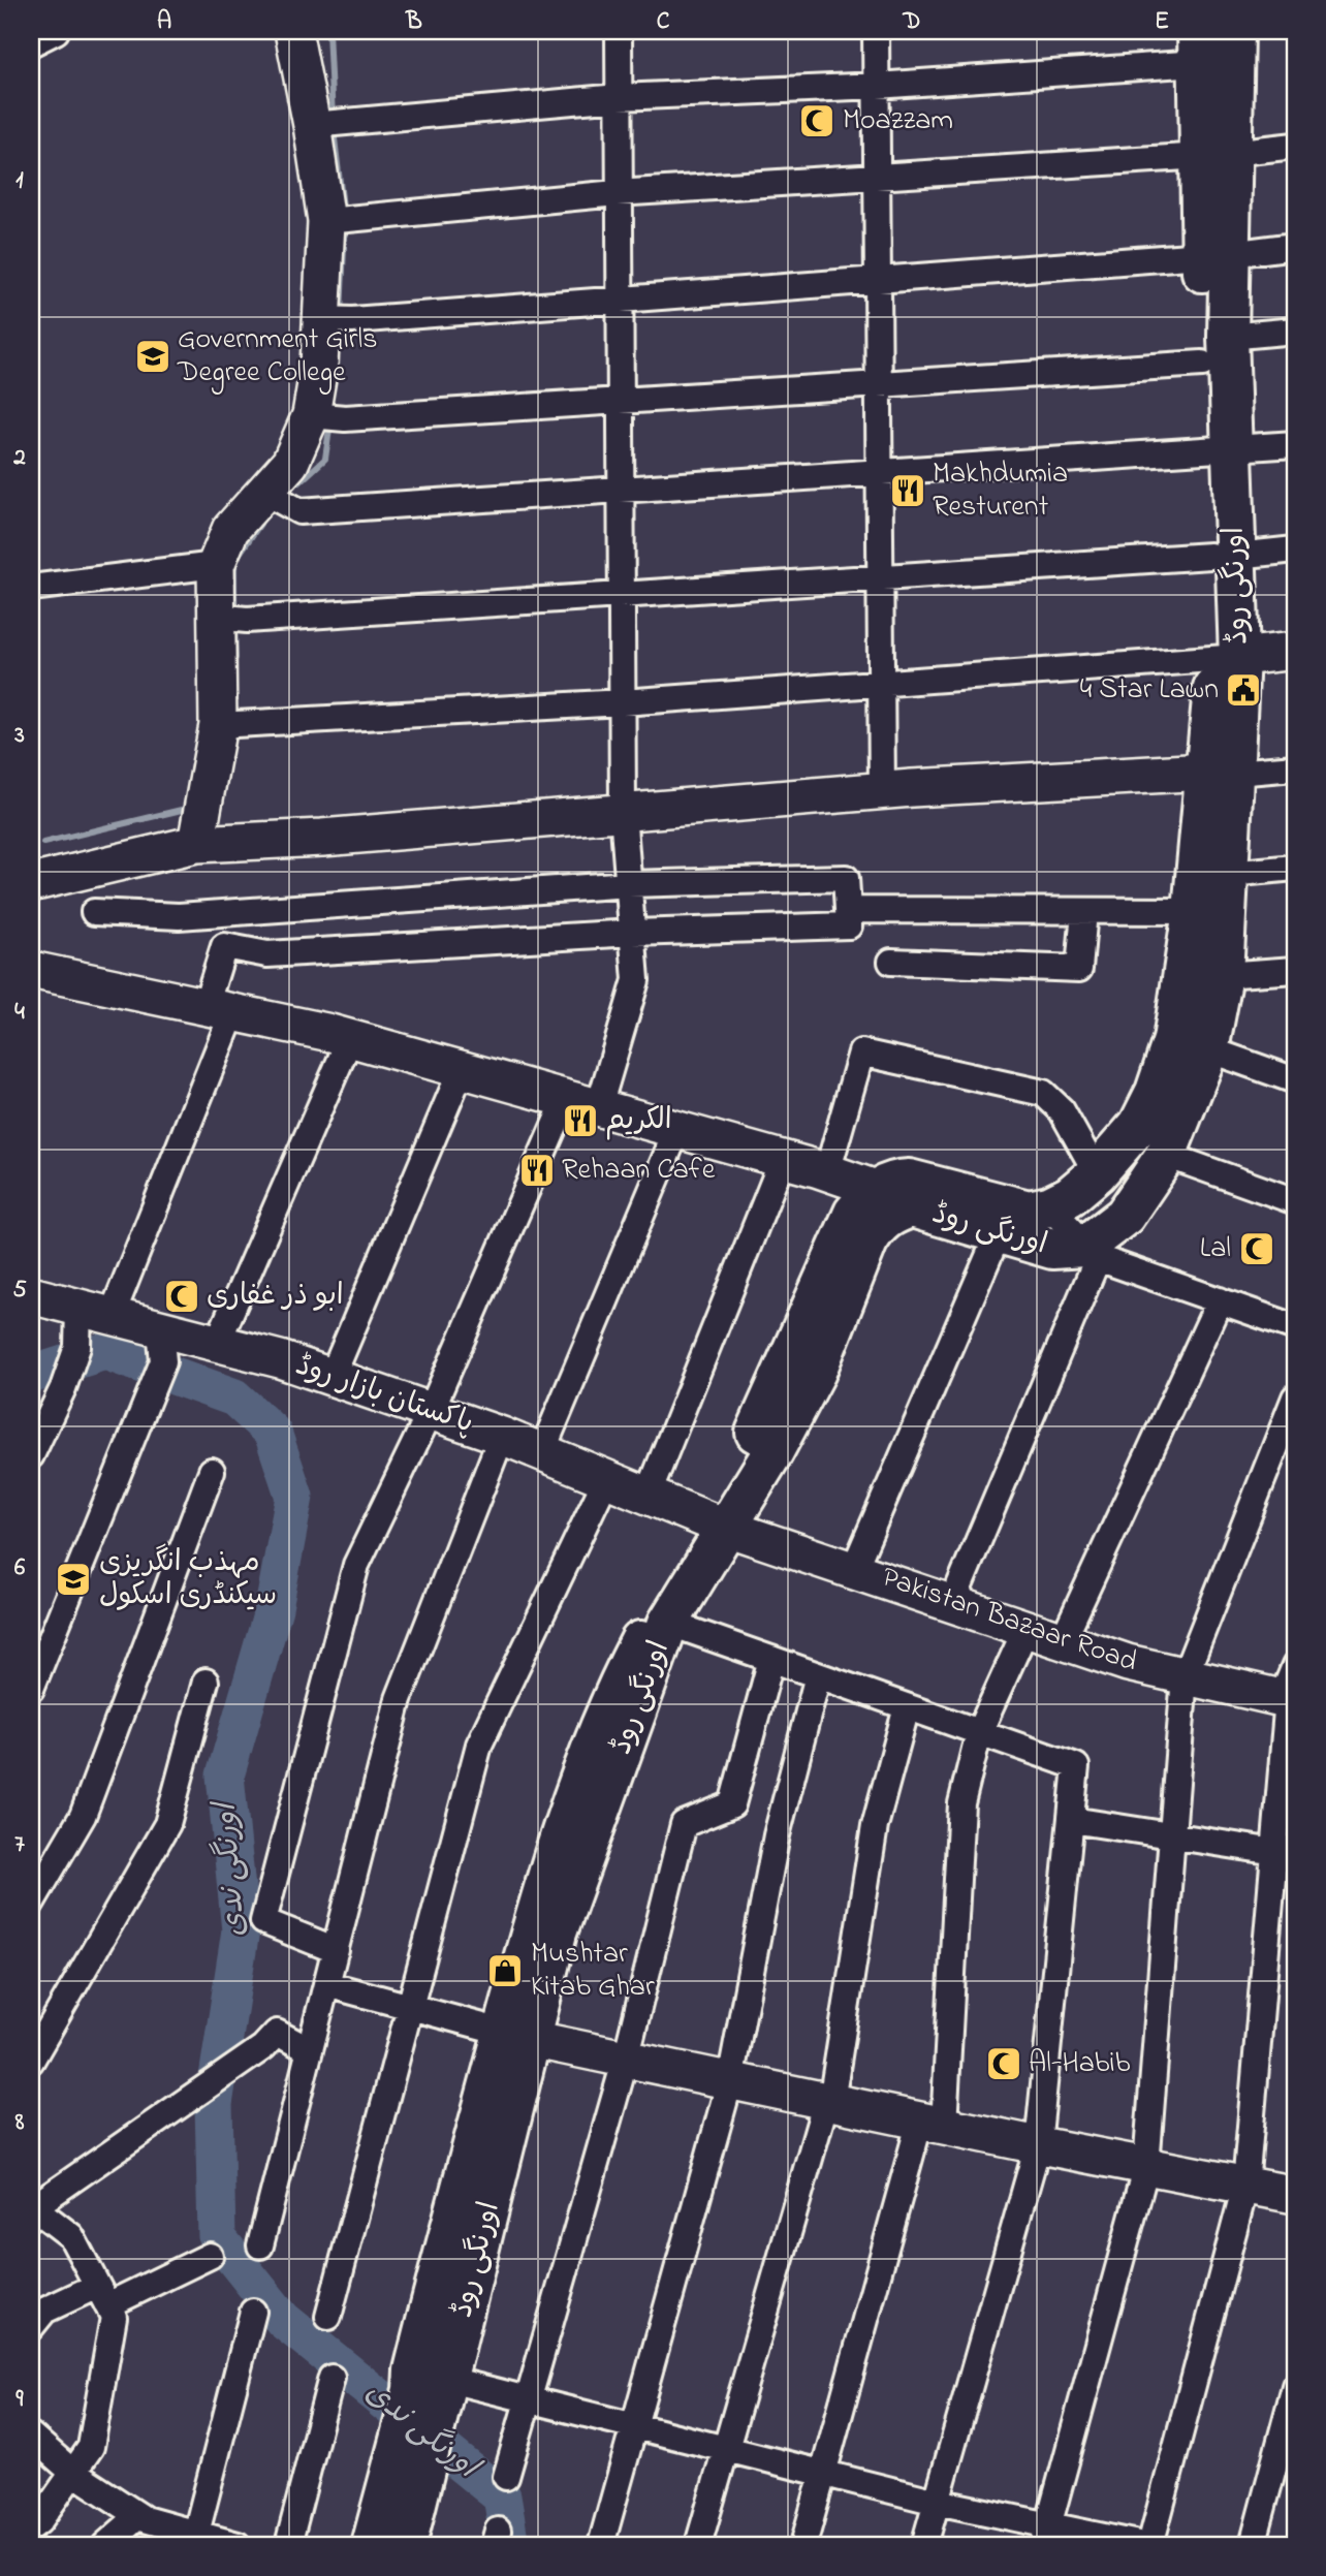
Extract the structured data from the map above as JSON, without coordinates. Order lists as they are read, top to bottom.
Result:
{
  "streets": {
    "main road": ["اورنگی روڈ"],
    "street": ["پاکستان بازار روڈ", "Pakistan Bazaar Road"]
  },
  "crossings": [
    ["اورنگی روڈ", "پاکستان بازار روڈ"],
    ["اورنگی روڈ", "Pakistan Bazaar Road"],
    ["پاکستان بازار روڈ", "Pakistan Bazaar Road"]
  ],
  "water": ["اورنگی ندی"],
  "places": {
    "mosque": [
      "Moazzam",
      "Lal",
      "ابو ذر غفاری",
      "Al-Habib"
    ],
    "school or university": ["Government Girls Degree College", "مہذب انگریزی سیکنڈری اسکول"],
    "restaurant": ["Makhdumia Resturent", "الکریم", "Rehaan Cafe"],
    "public building": ["4 Star Lawn"],
    "shop": ["Mushtar Kitab Ghar"]
  },
  "grid": {
    "columns": [
      "A",
      "B",
      "C",
      "D",
      "E"
    ],
    "rows": [
      "1",
      "2",
      "3",
      "4",
      "5",
      "6",
      "7",
      "8",
      "9"
    ]
  }
}
